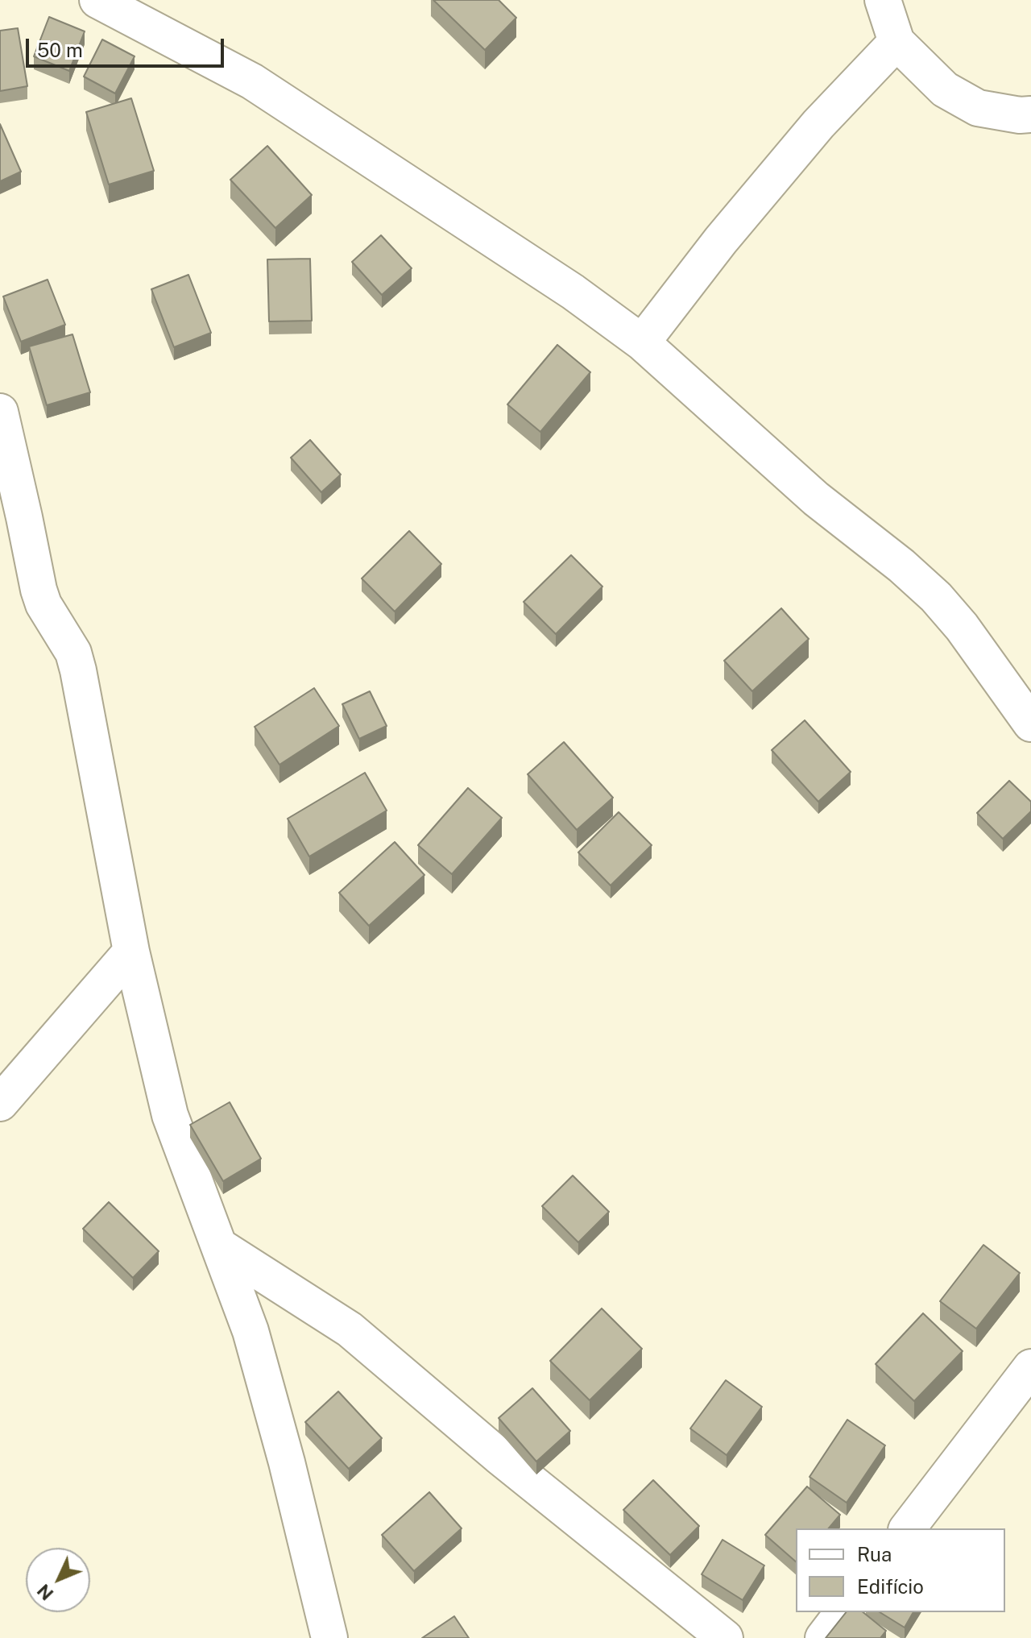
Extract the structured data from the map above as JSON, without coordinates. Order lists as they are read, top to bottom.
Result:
{
  "legend": ["Rua", "Edifício"],
  "scale_bar": "50 m",
  "north": "bottom left"
}
